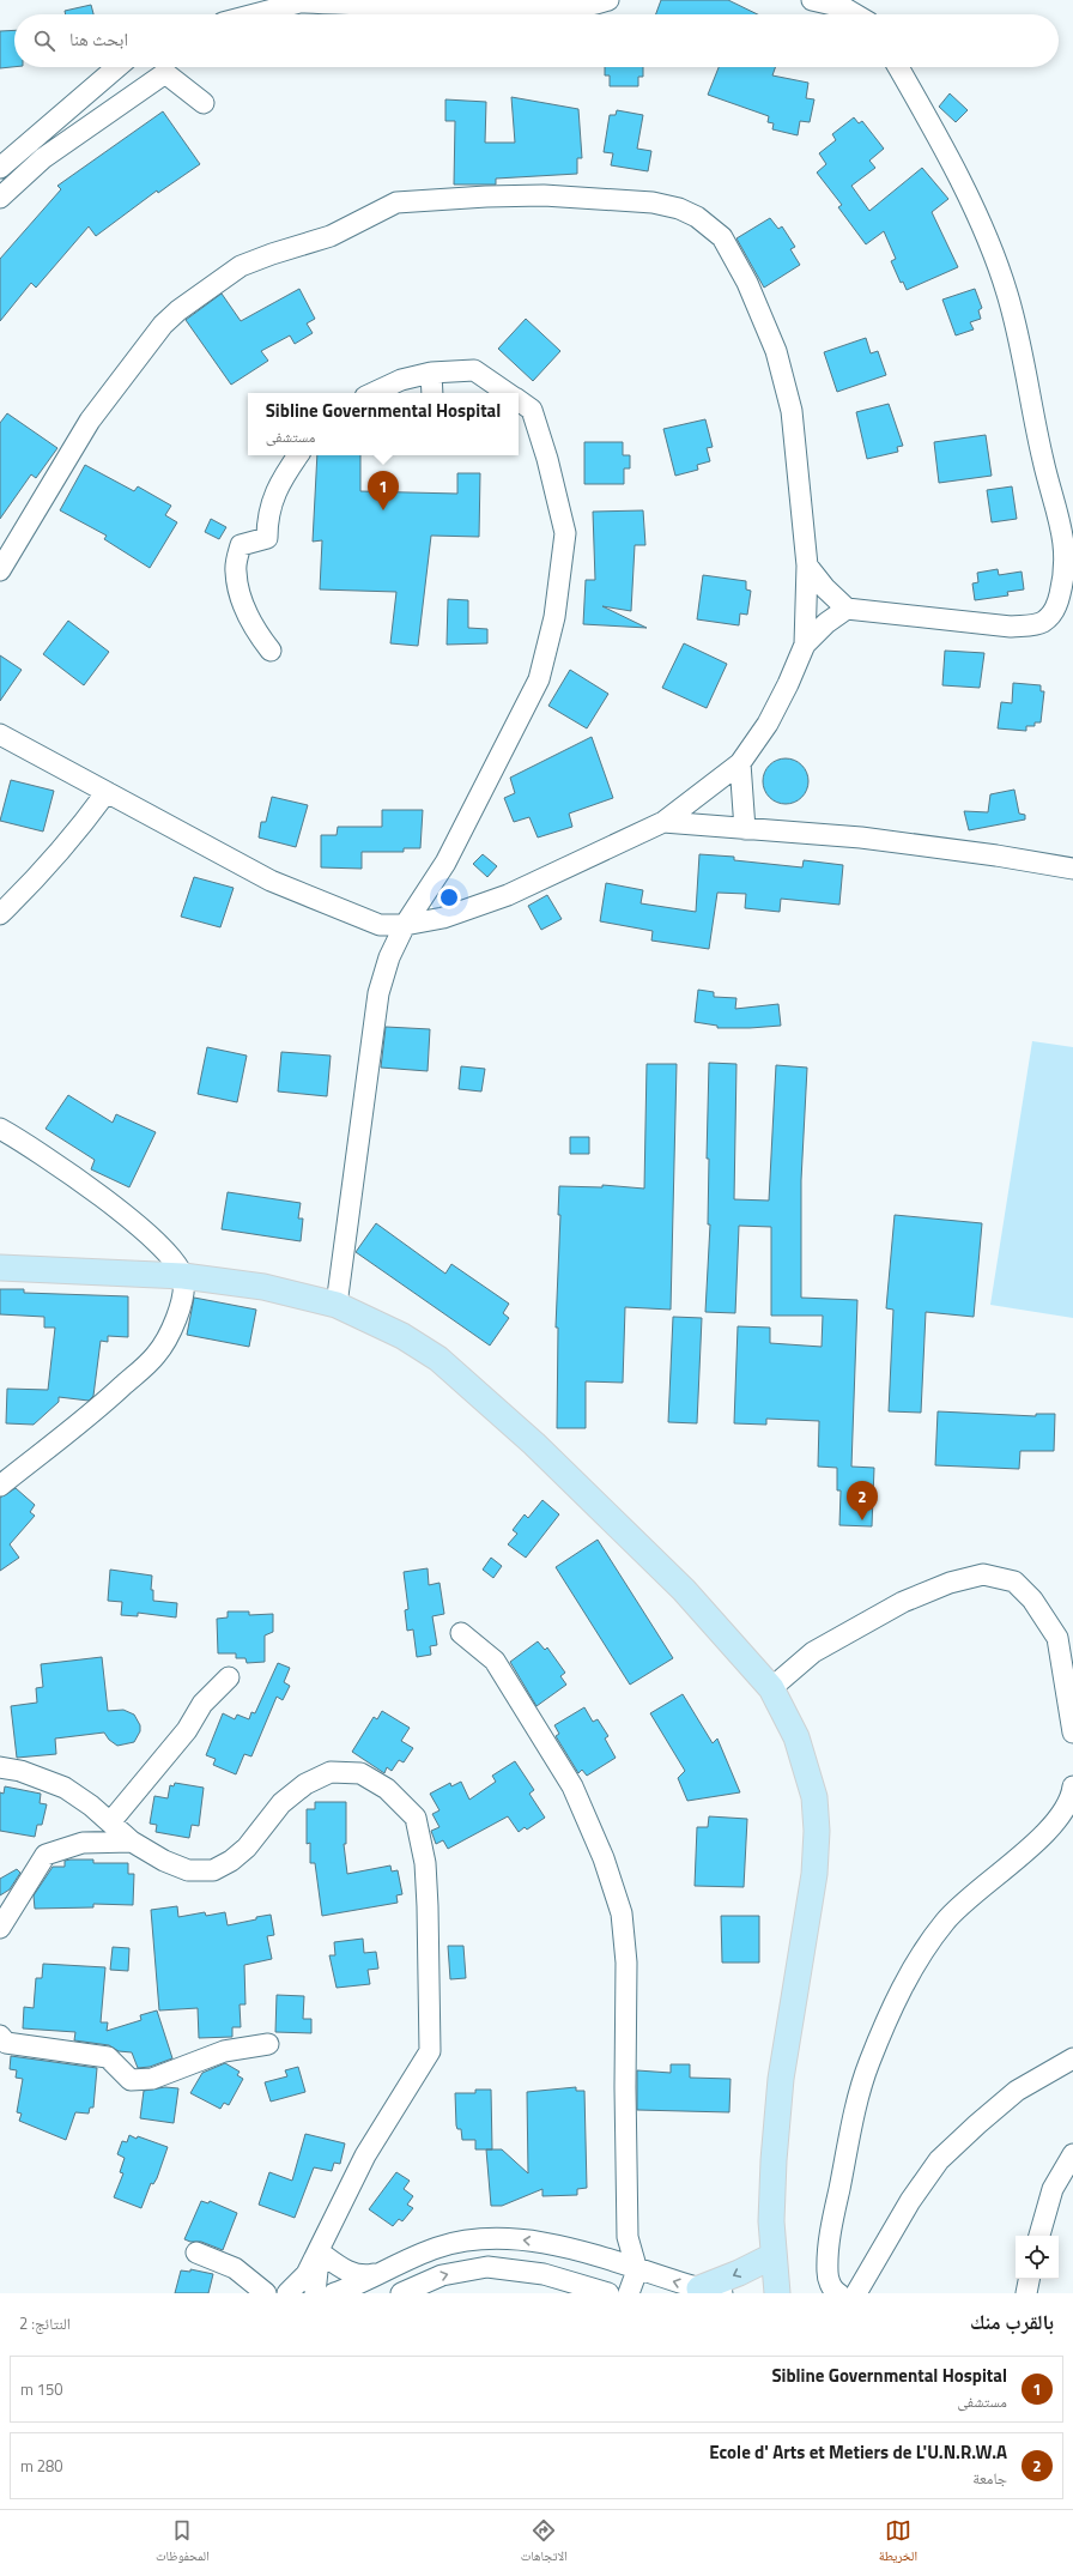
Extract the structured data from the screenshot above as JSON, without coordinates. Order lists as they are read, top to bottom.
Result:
{
  "page": {
    "search": "ابحث هنا",
    "popup": ["Sibline Governmental Hospital", "مستشفى"],
    "pins": ["1", "2"],
    "heading": ["بالقرب منك", "النتائج: 2"],
    "list": [
      {
        "mark": "1",
        "name": "Sibline Governmental Hospital",
        "note": "مستشفى",
        "value": "150 m"
      },
      {
        "mark": "2",
        "name": "Ecole d' Arts et Metiers de L'U.N.R.W.A",
        "note": "جامعة",
        "value": "280 m"
      }
    ],
    "nav": ["الخريطة", "الاتجاهات", "المحفوظات"]
  }
}
